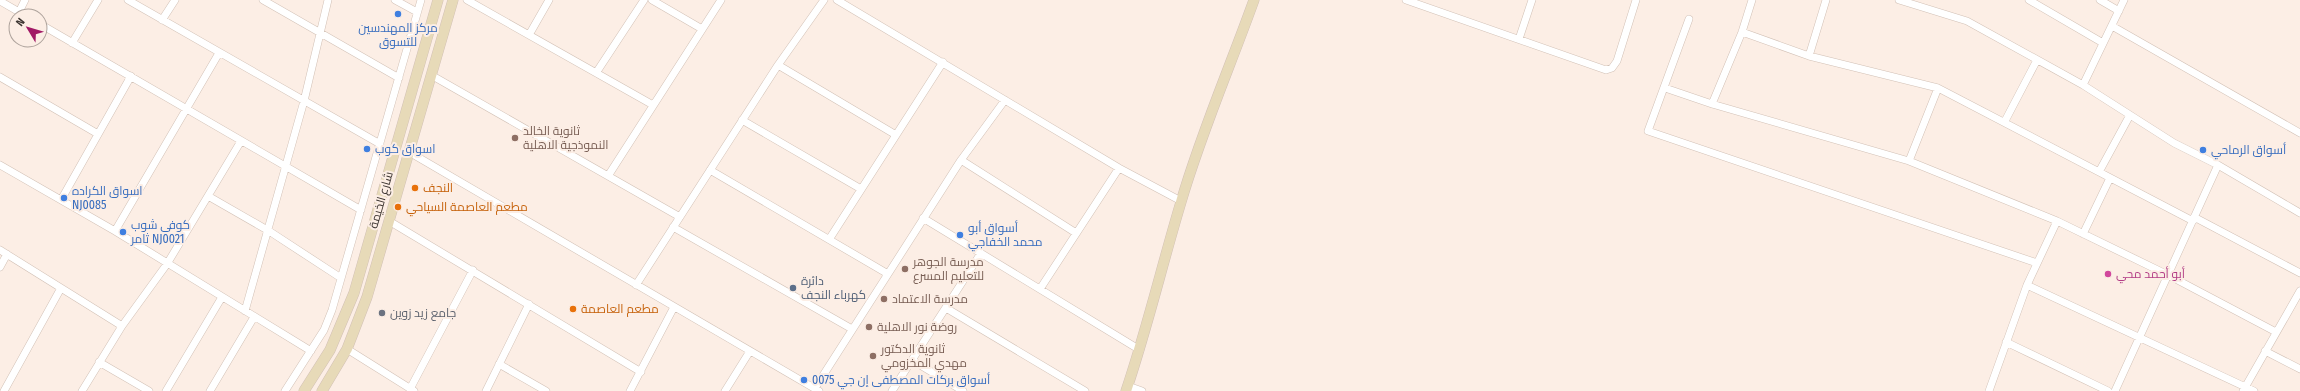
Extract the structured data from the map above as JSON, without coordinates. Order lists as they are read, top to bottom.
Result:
{
  "streets": {
    "street": ["شارع الخيمة"]
  },
  "places": [
    "مركز المهندسين للتسوق",
    "ثانوية الخالد النموذجية الاهلية",
    "اسواق كوب",
    "أسواق الرماحي",
    "النجف",
    "اسواق الكراده NJ0085",
    "مطعم العاصمة السياحي",
    "كوفي شوب ثامر NJ0021",
    "أسواق أبو محمد الخفاجي",
    "مدرسة الجوهر للتعليم المسرع",
    "أبو أحمد محي",
    "دائرة كهرباء النجف",
    "مدرسة الاعتماد",
    "مطعم العاصمة",
    "جامع زيد زوين",
    "روضة نور الاهلية",
    "ثانوية الدكتور مهدي المخزومي",
    "أسواق بركات المصطفی إن جي 0075"
  ],
  "north": "top left"
}
